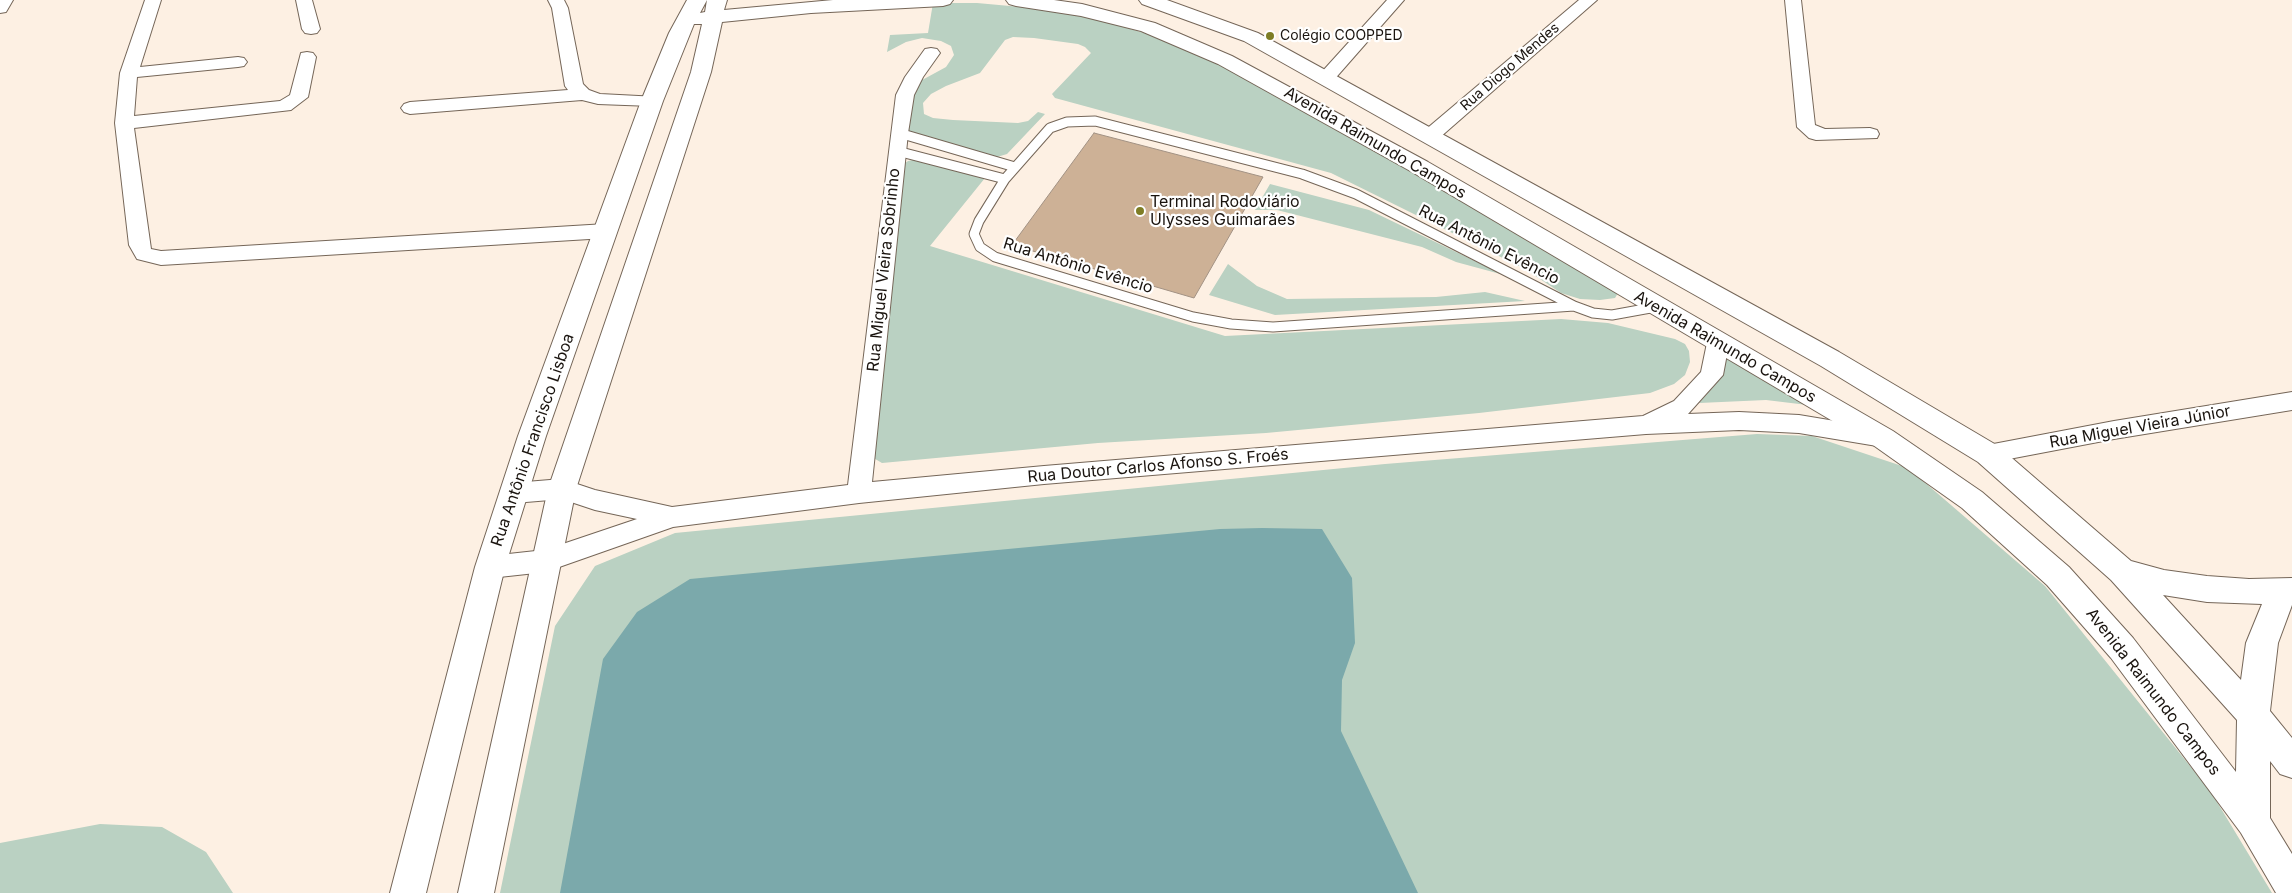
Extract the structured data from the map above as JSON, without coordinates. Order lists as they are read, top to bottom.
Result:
{
  "streets": {
    "street": [
      "Rua Diogo Mendes",
      "Avenida Raimundo Campos",
      "Rua Miguel Vieira Sobrinho",
      "Rua Miguel Vieira Júnior",
      "Rua Antônio Francisco Lisboa",
      "Rua Doutor Carlos Afonso S. Froés"
    ],
    "lane": ["Rua Antônio Evêncio"]
  },
  "crossings": [
    ["Rua Diogo Mendes", "Avenida Raimundo Campos"],
    ["Avenida Raimundo Campos", "Rua Antônio Evêncio"],
    ["Avenida Raimundo Campos", "Rua Miguel Vieira Júnior"],
    ["Avenida Raimundo Campos", "Rua Doutor Carlos Afonso S. Froés"],
    ["Rua Miguel Vieira Sobrinho", "Rua Doutor Carlos Afonso S. Froés"]
  ],
  "places": ["Colégio COOPPED", "Terminal Rodoviário Ulysses Guimarães"]
}
